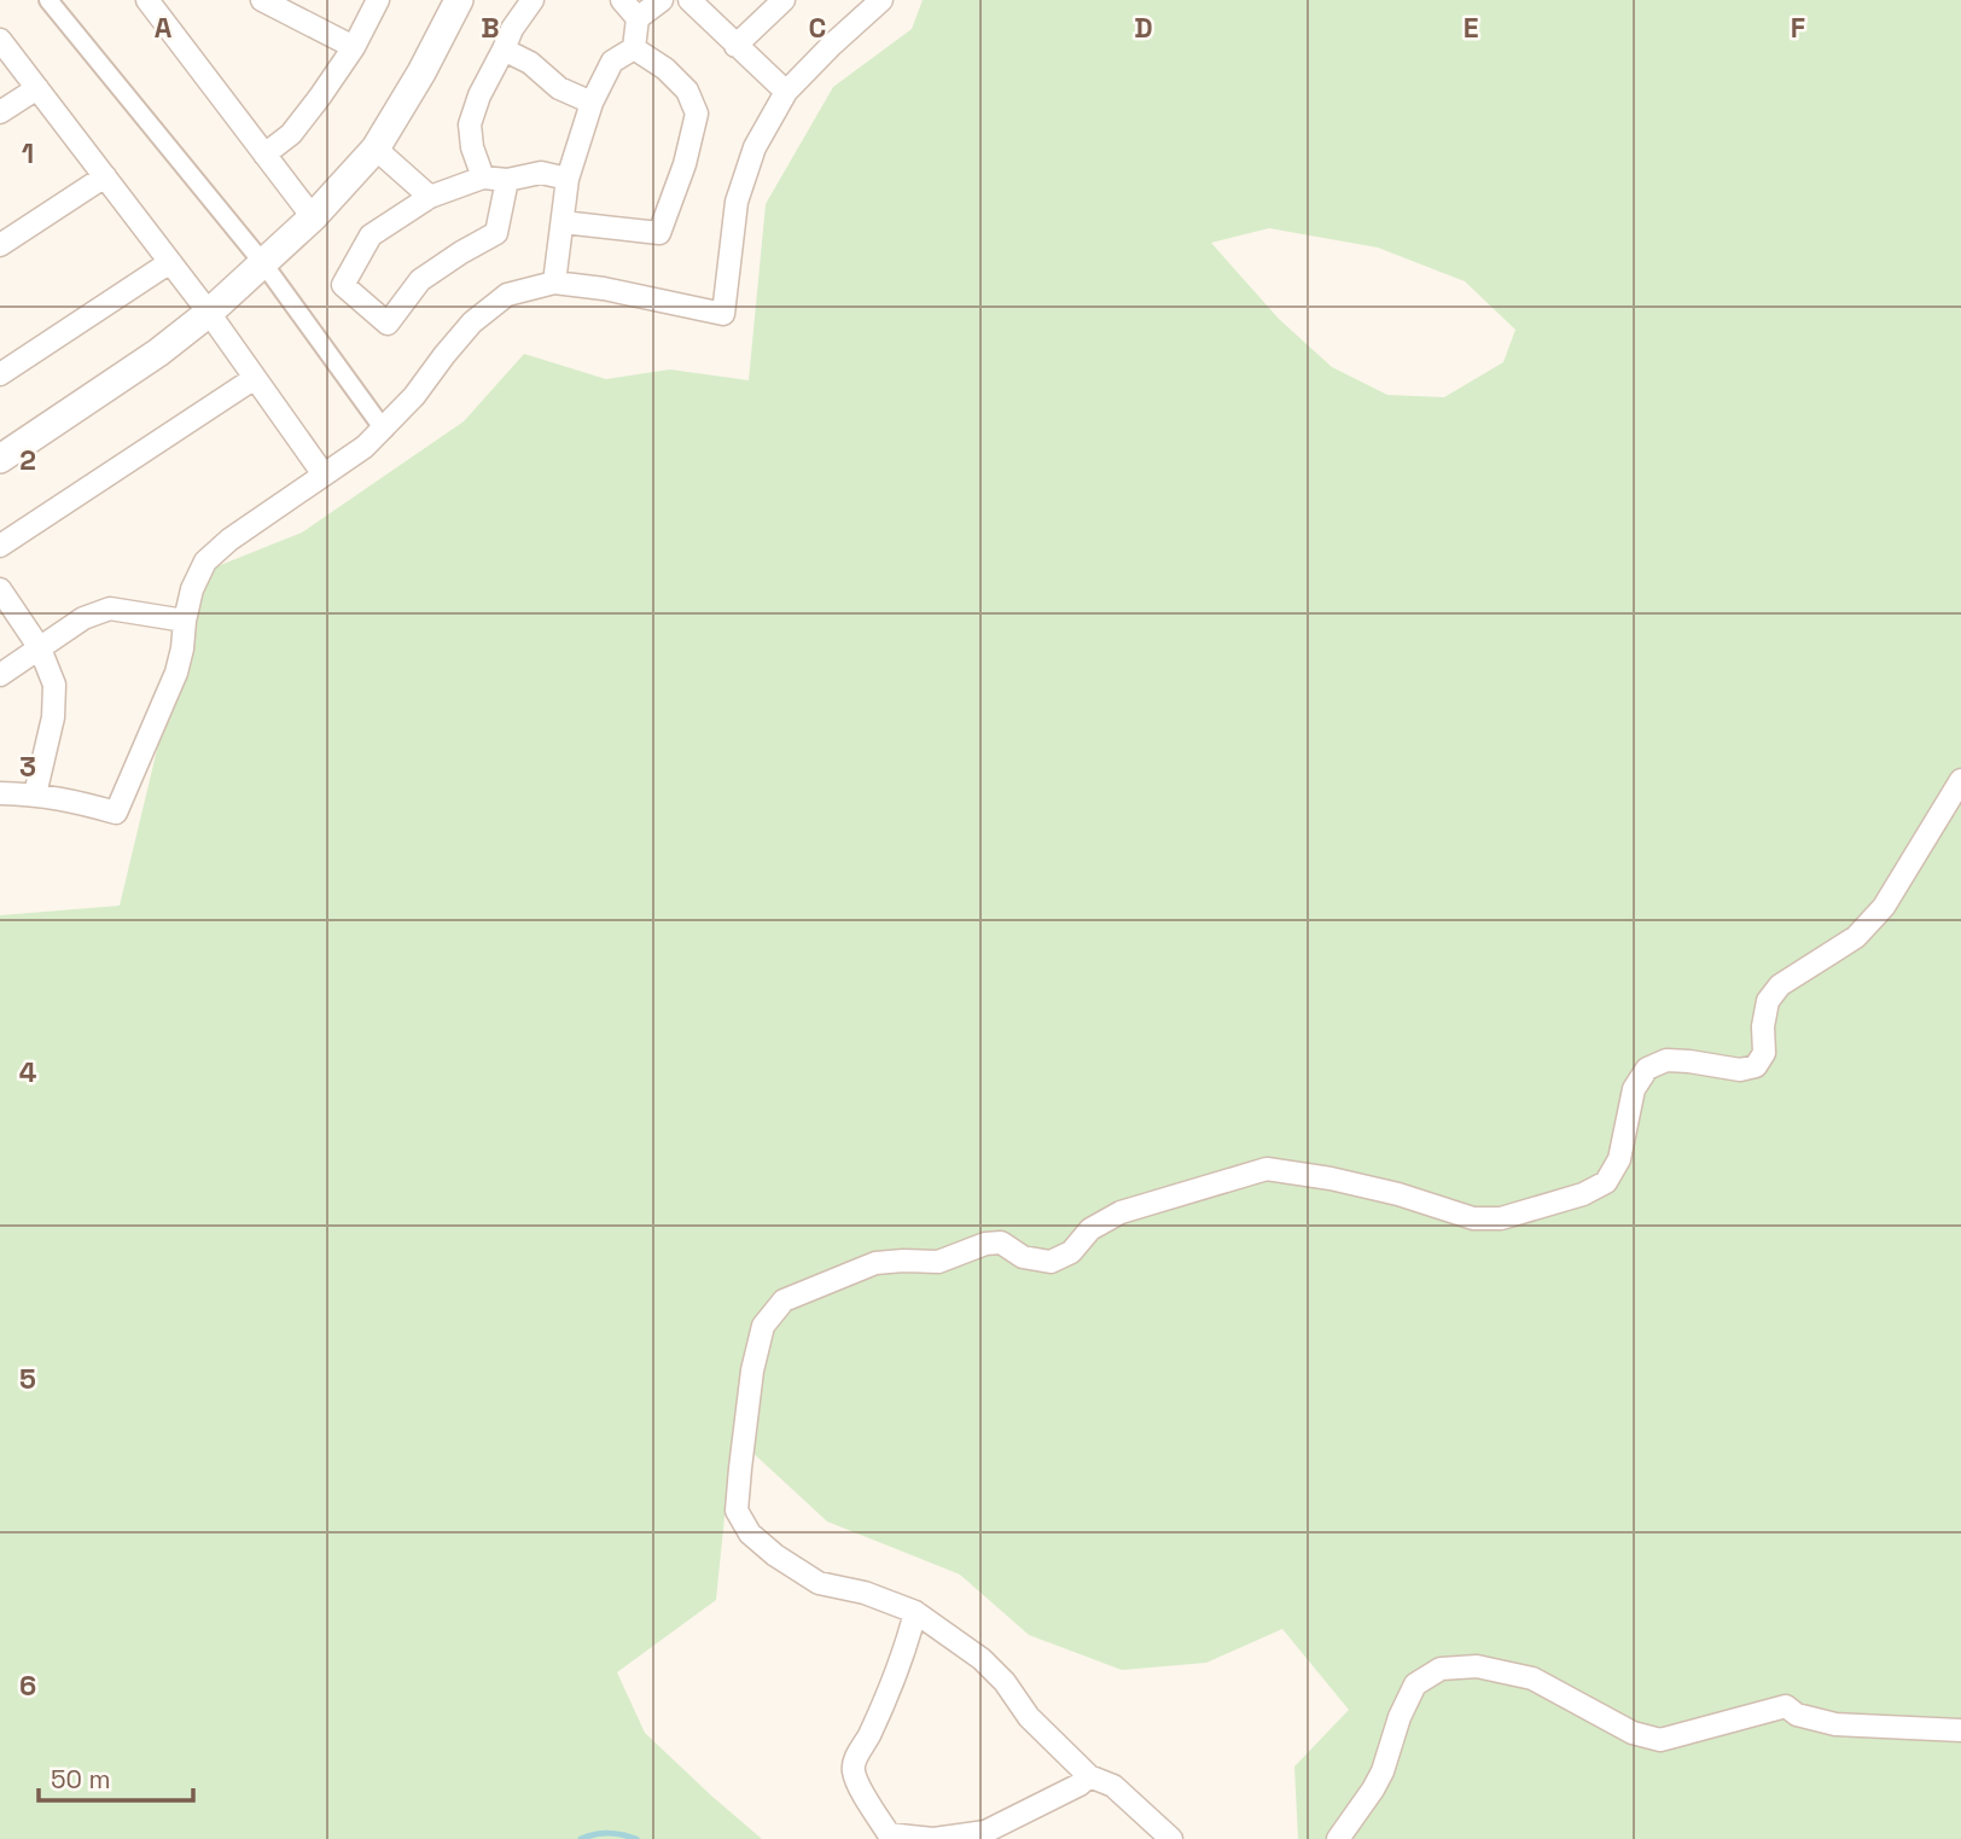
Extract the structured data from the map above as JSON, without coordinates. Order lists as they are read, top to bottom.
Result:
{
  "scale_bar": "50 m",
  "grid": {
    "columns": [
      "A",
      "B",
      "C",
      "D",
      "E",
      "F"
    ],
    "rows": [
      "1",
      "2",
      "3",
      "4",
      "5",
      "6"
    ]
  }
}
